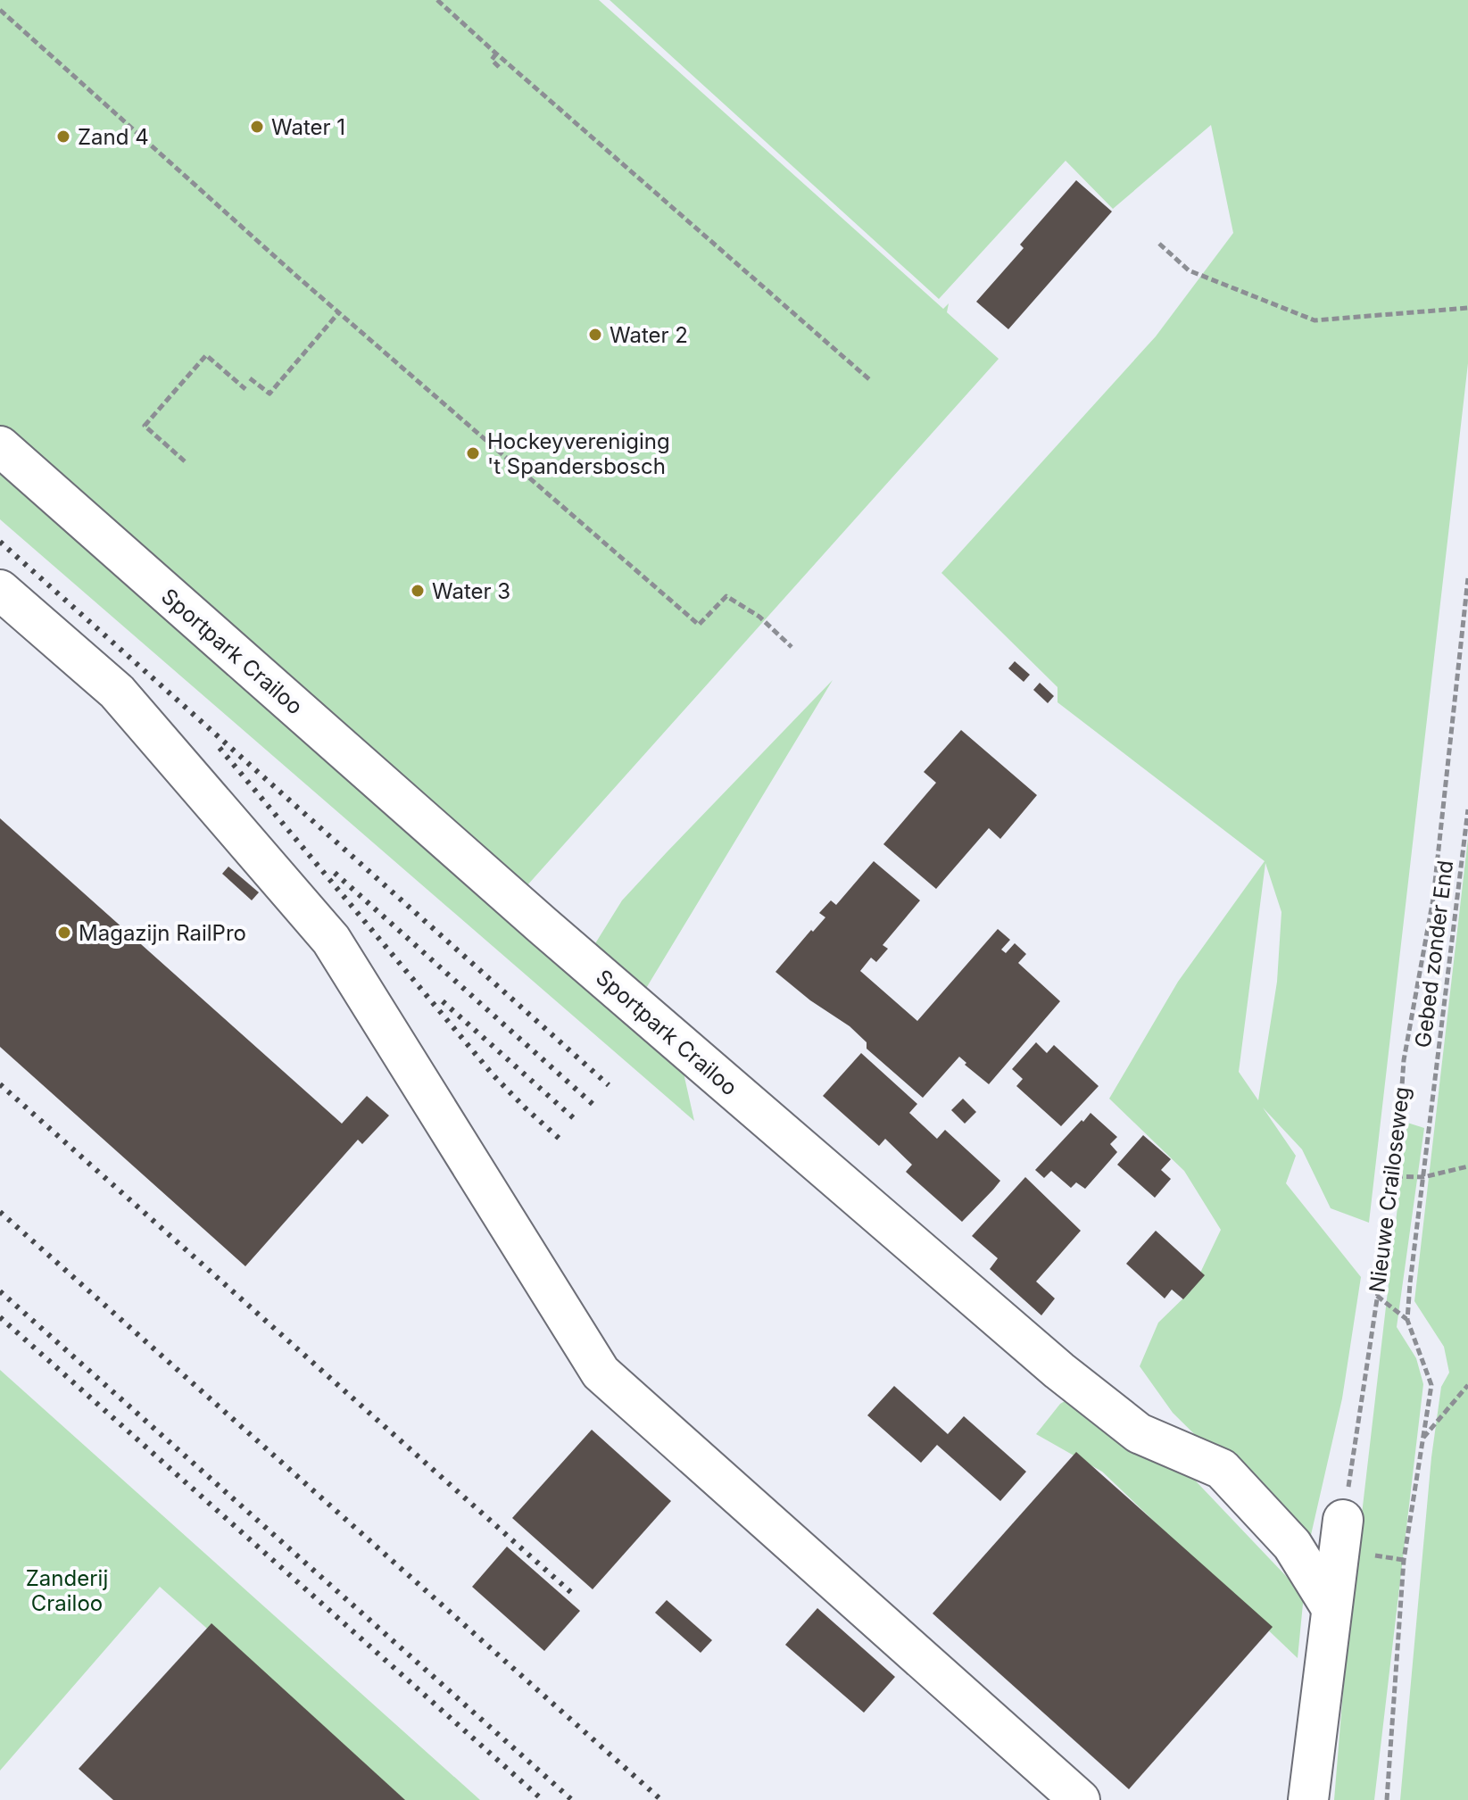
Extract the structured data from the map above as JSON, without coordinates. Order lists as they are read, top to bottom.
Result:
{
  "streets": {
    "street": ["Sportpark Crailoo"],
    "path": ["Gebed zonder End", "Nieuwe Crailoseweg"]
  },
  "parks": ["Zanderij Crailoo"],
  "places": [
    "Water 1",
    "Zand 4",
    "Water 2",
    "Hockeyvereniging 't Spandersbosch",
    "Water 3",
    "Magazijn RailPro"
  ]
}
